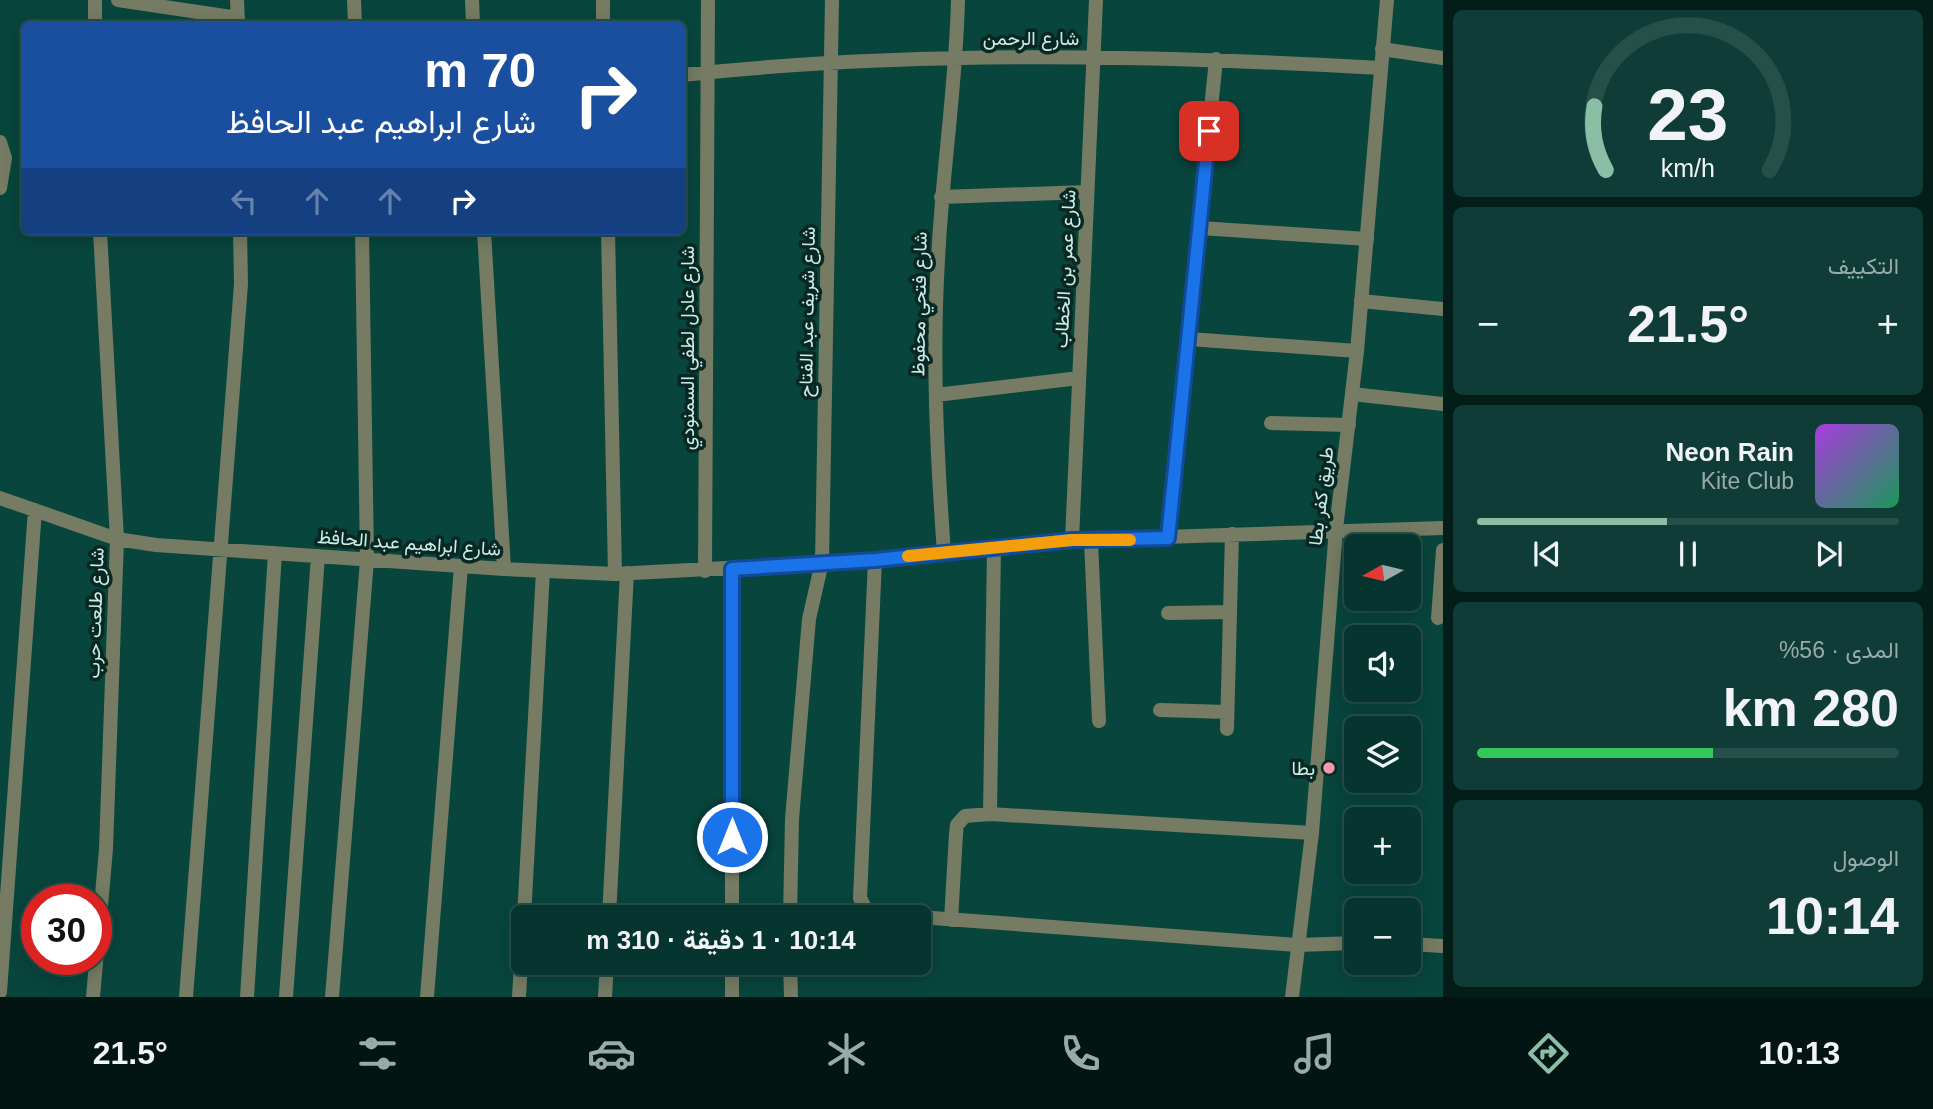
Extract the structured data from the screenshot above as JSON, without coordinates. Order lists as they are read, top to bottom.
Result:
{
  "streets": {
    "street": [
      "شارع الرحمن",
      "شارع عمر بن الخطاب",
      "شارع فتحي محفوظ",
      "شارع شريف عبد الفتاح",
      "شارع عادل لطفي السمنودي",
      "طريق كفر بطا",
      "شارع ابراهيم عبد الحافظ",
      "شارع طلعت حرب"
    ]
  },
  "crossings": [
    ["شارع الرحمن", "شارع عمر بن الخطاب"],
    ["شارع الرحمن", "شارع فتحي محفوظ"],
    ["شارع الرحمن", "شارع شريف عبد الفتاح"],
    ["شارع الرحمن", "شارع عادل لطفي السمنودي"],
    ["شارع الرحمن", "طريق كفر بطا"],
    ["شارع عمر بن الخطاب", "شارع ابراهيم عبد الحافظ"],
    ["شارع فتحي محفوظ", "شارع ابراهيم عبد الحافظ"],
    ["شارع شريف عبد الفتاح", "شارع ابراهيم عبد الحافظ"],
    ["شارع عادل لطفي السمنودي", "شارع ابراهيم عبد الحافظ"],
    ["طريق كفر بطا", "شارع ابراهيم عبد الحافظ"],
    ["شارع ابراهيم عبد الحافظ", "شارع طلعت حرب"]
  ],
  "places": ["بطا"],
  "north": "left",
  "page": {
    "turn": ["70 m", "شارع ابراهيم عبد الحافظ"],
    "tile": [
      "التكييف",
      ["المدى · 56%", "280 km"],
      ["الوصول", "10:14"]
    ],
    "heat": ["−", "21.5°", "+"],
    "song": ["Neon Rain", "Kite Club"],
    "map_buttons": ["+", "−"],
    "limit": "30",
    "trip": "10:14 · 1 دقيقة · 310 m",
    "tabs": ["10:13", "21.5°"],
    "gauge": ["23", "km/h"]
  }
}
